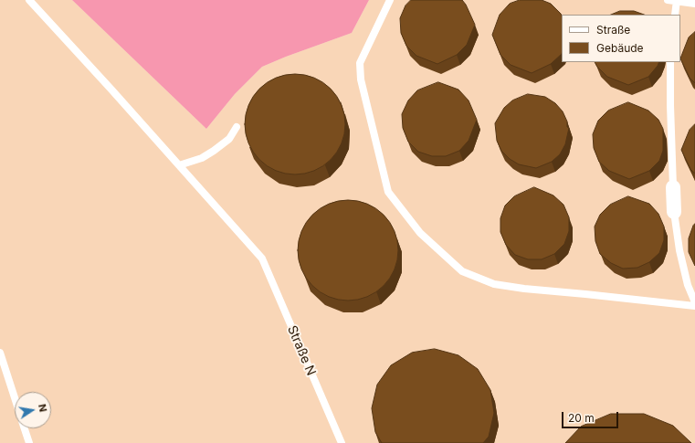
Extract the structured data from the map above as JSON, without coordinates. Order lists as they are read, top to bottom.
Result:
{
  "streets": {
    "lane": ["Straße N"]
  },
  "legend": ["Straße", "Gebäude"],
  "scale_bar": "20 m",
  "north": "right"
}
